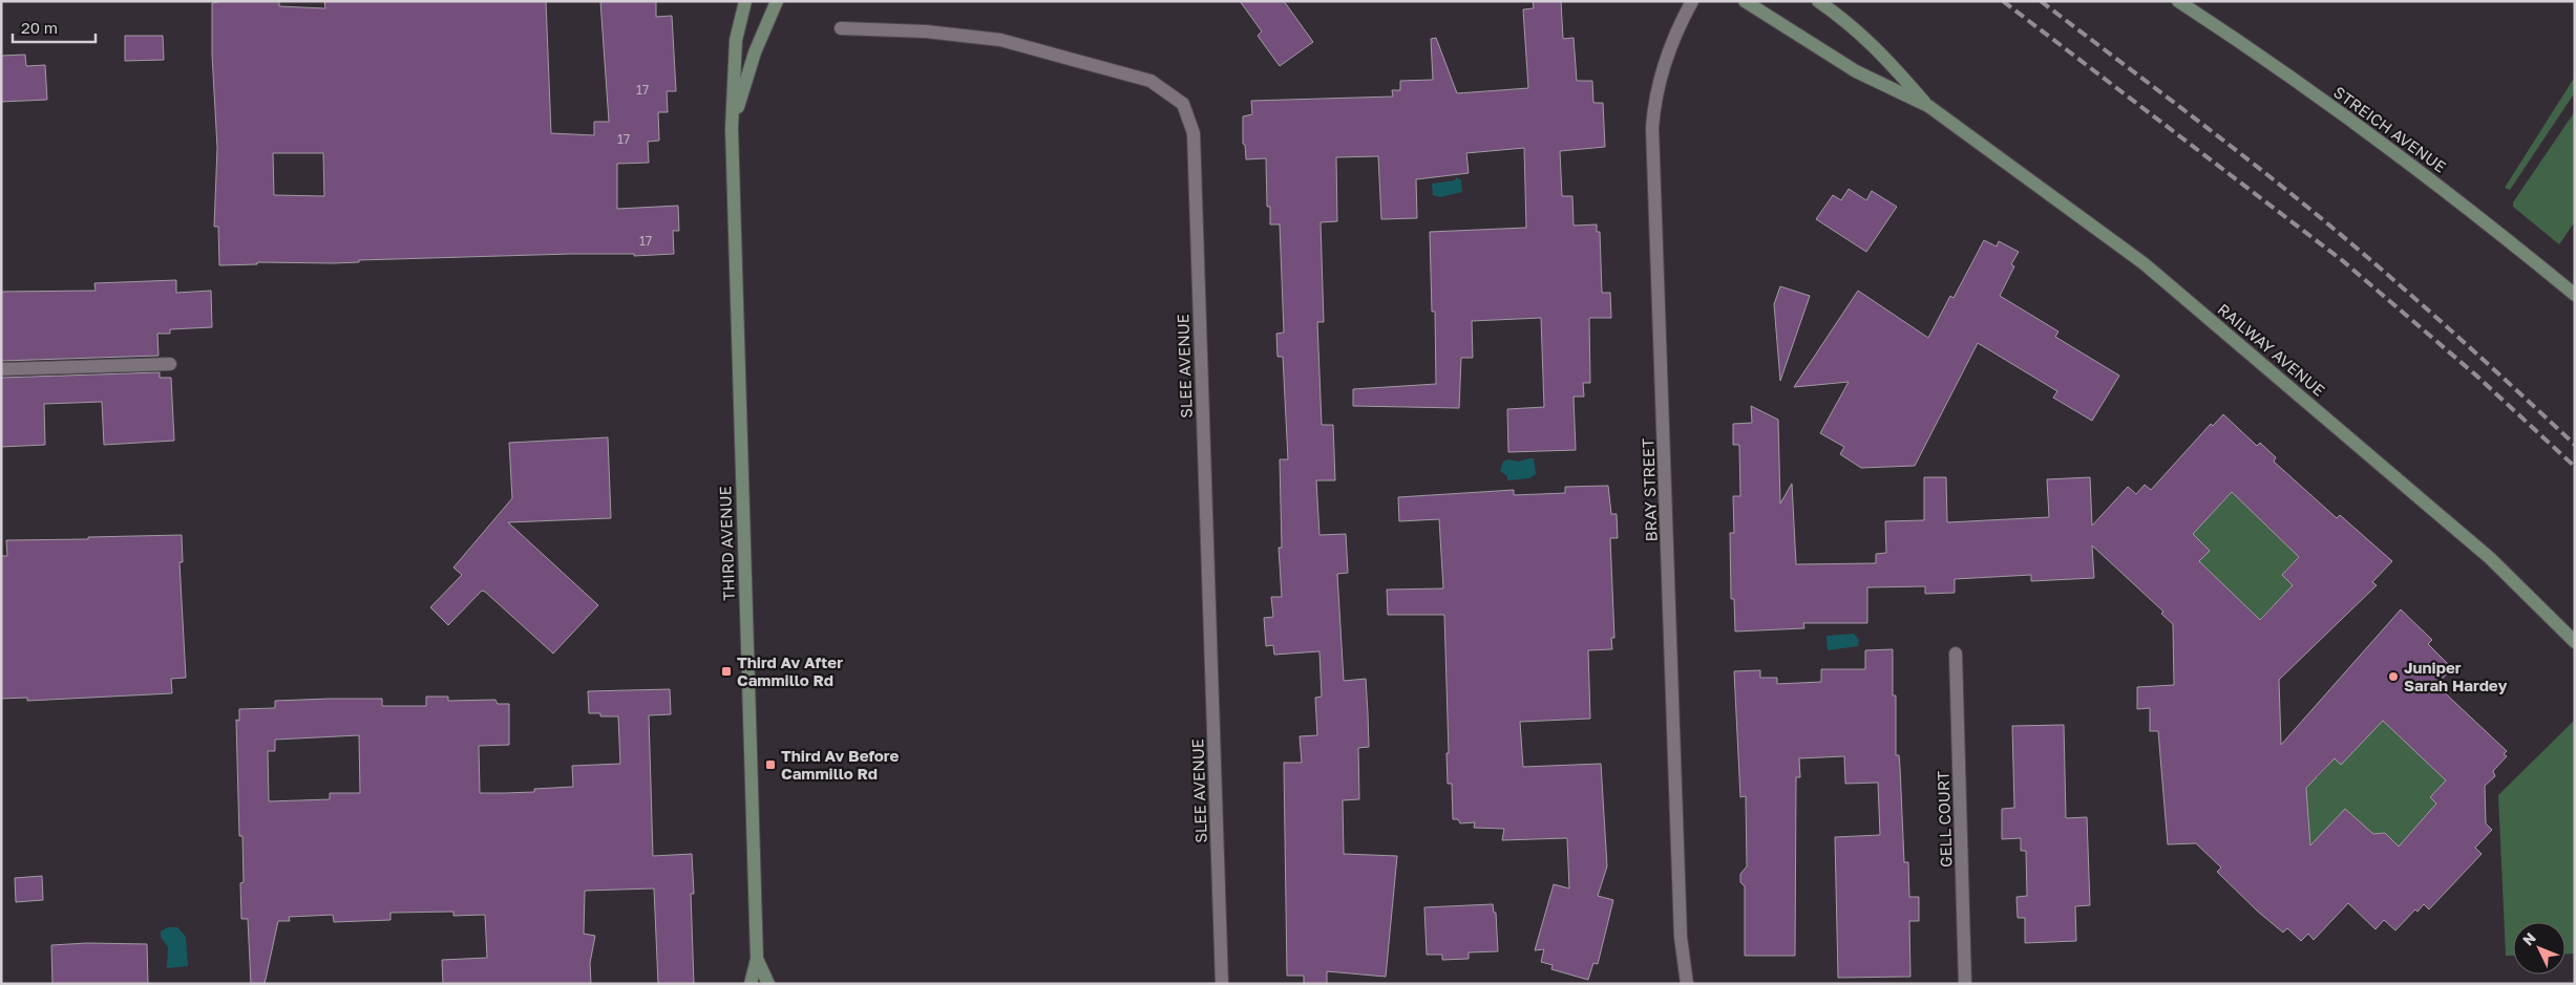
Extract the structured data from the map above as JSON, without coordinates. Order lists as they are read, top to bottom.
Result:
{
  "streets": {
    "main road": ["STREICH AVENUE", "RAILWAY AVENUE", "THIRD AVENUE"],
    "street": ["SLEE AVENUE", "BRAY STREET", "GELL COURT"]
  },
  "places": {
    "transit": ["Third Av After Cammillo Rd", "Third Av Before Cammillo Rd"],
    "other": ["Juniper Sarah Hardey"]
  },
  "house_numbers": ["17", "17", "17"],
  "scale_bar": "20 m",
  "north": "top left"
}
